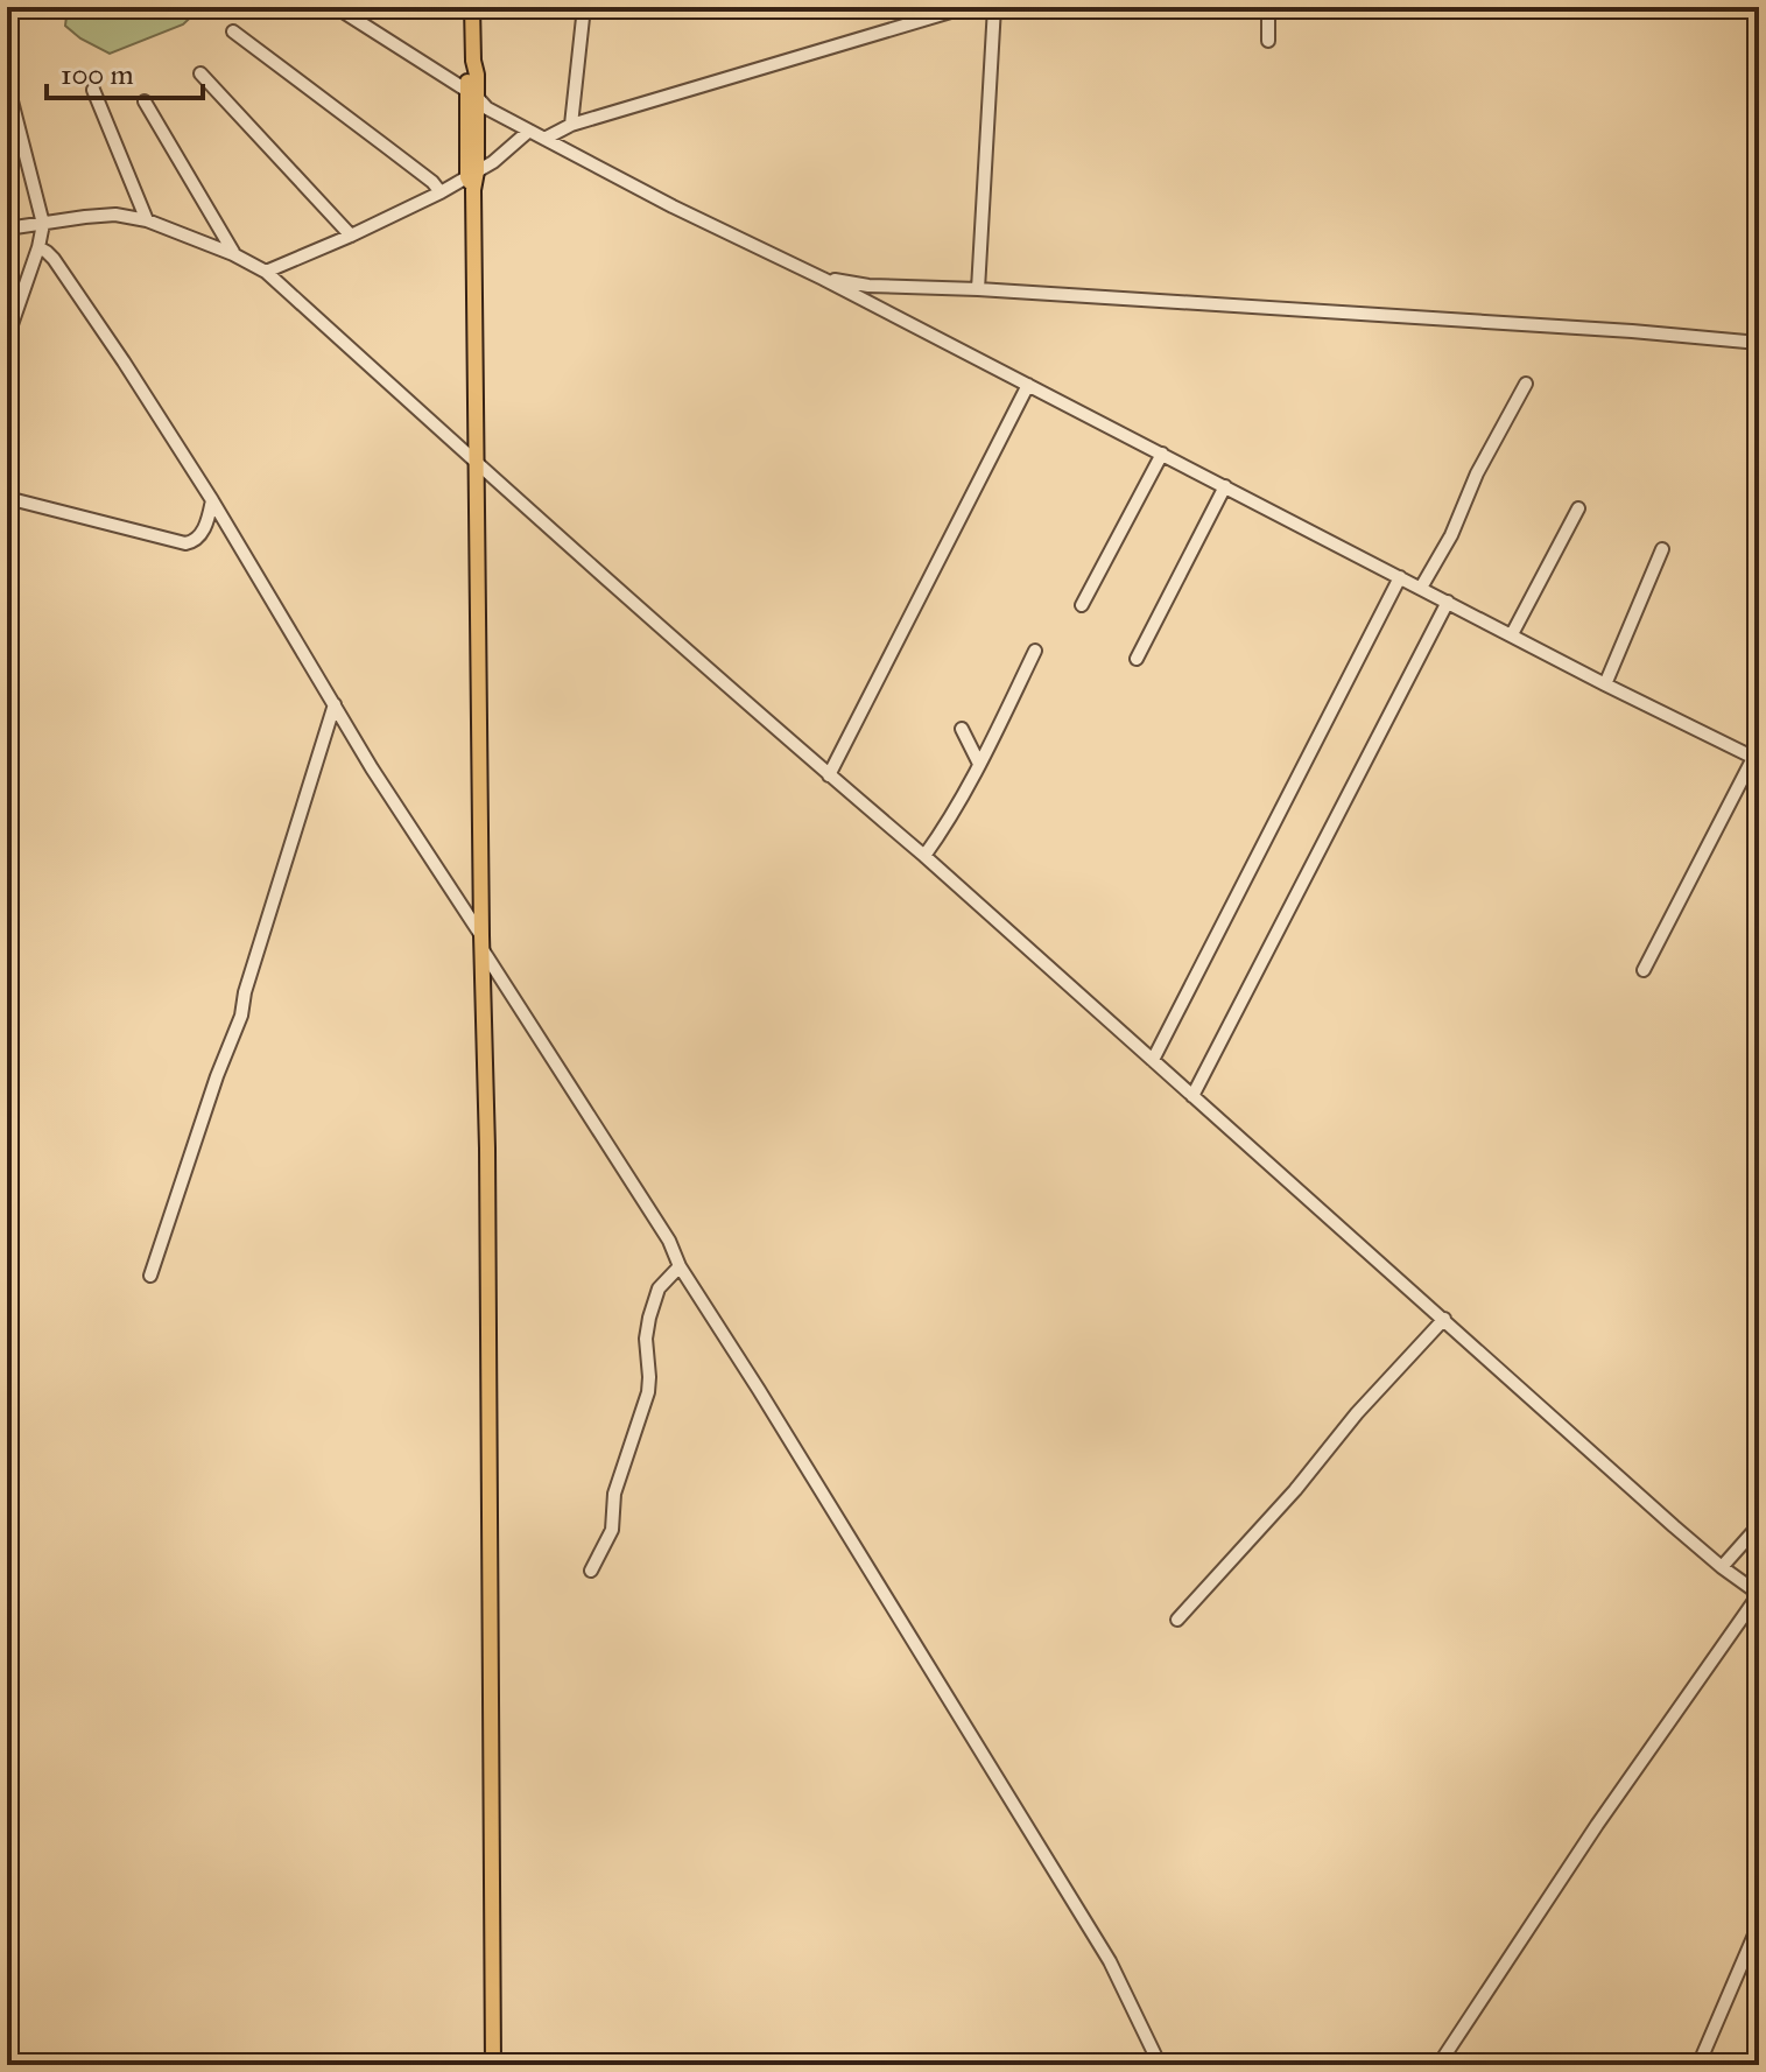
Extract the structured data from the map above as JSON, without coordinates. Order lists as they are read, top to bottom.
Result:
{
  "scale_bar": "100 m"
}
